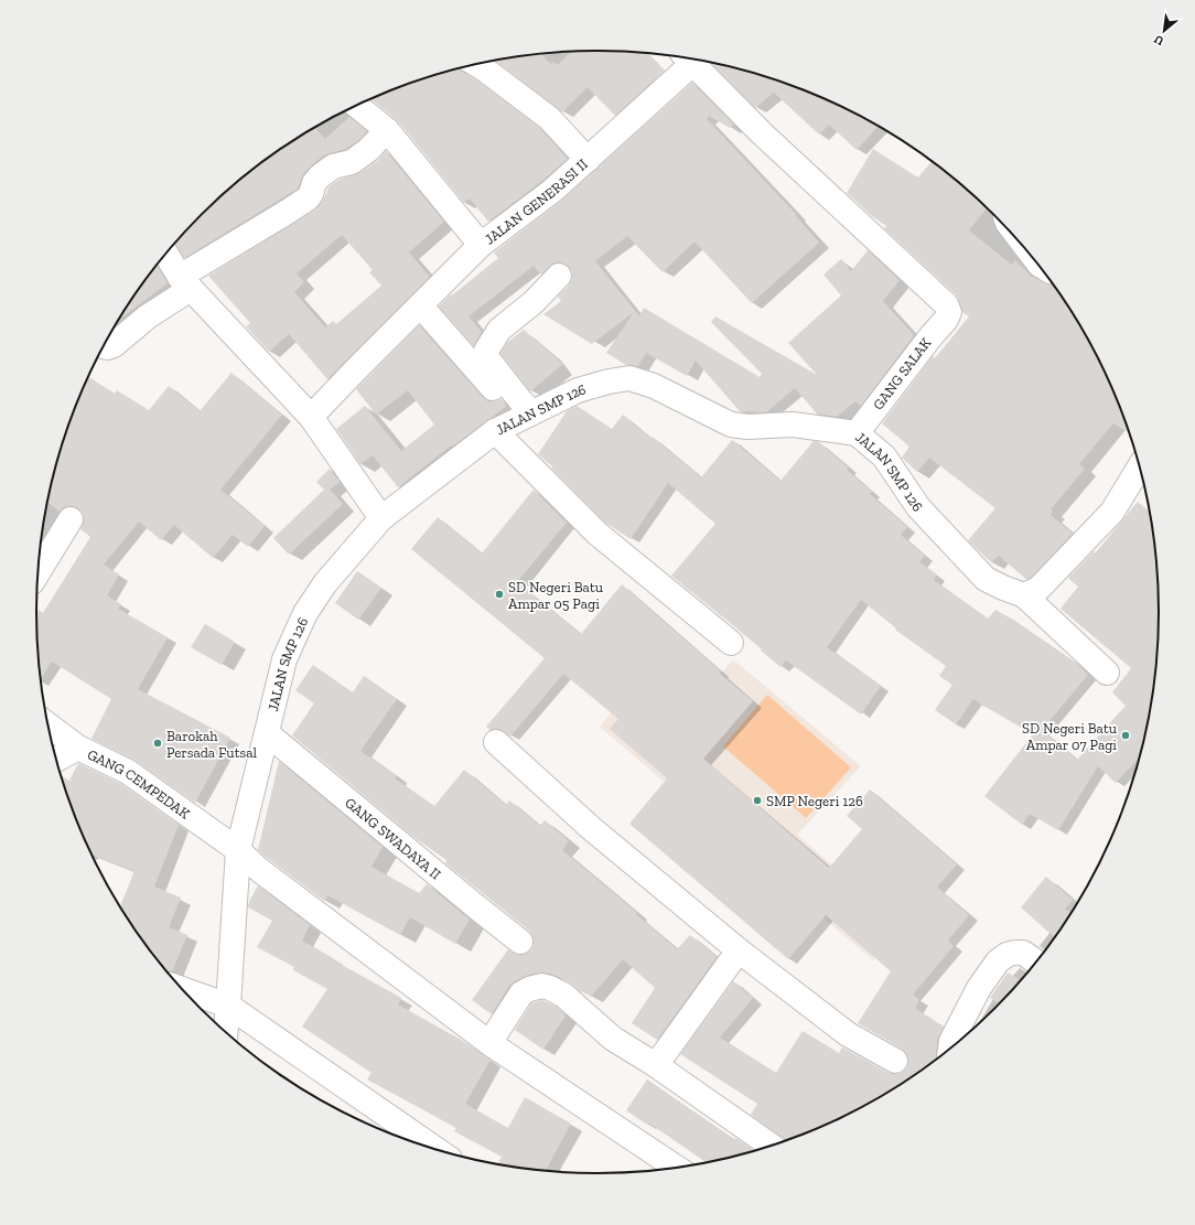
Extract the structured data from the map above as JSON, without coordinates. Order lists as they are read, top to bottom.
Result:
{
  "streets": {
    "street": [
      "JALAN GENERASI II",
      "GANG SALAK",
      "JALAN SMP 126",
      "GANG CEMPEDAK",
      "GANG SWADAYA II"
    ]
  },
  "crossings": [
    ["JALAN GENERASI II", "GANG SALAK"],
    ["GANG SALAK", "JALAN SMP 126"],
    ["JALAN SMP 126", "GANG CEMPEDAK"],
    ["JALAN SMP 126", "GANG SWADAYA II"]
  ],
  "places": [
    "SD Negeri Batu Ampar 05 Pagi",
    "SD Negeri Batu Ampar 07 Pagi",
    "Barokah Persada Futsal",
    "SMP Negeri 126"
  ],
  "north": "bottom left"
}
